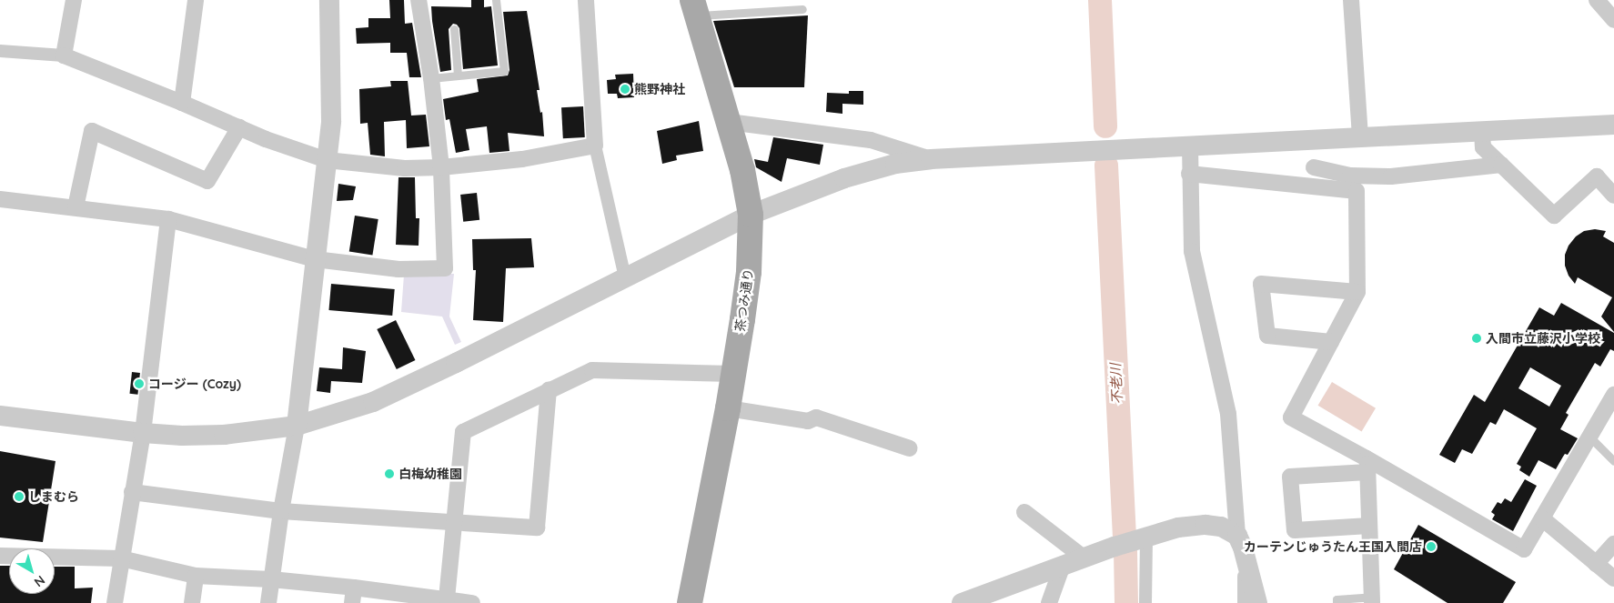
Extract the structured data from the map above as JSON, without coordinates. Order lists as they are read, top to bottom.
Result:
{
  "streets": {
    "main road": ["茶つみ通り"]
  },
  "water": ["不老川"],
  "places": [
    "熊野神社",
    "入間市立藤沢小学校",
    "コージー (Cozy)",
    "白梅幼稚園",
    "しまむら",
    "カーテンじゅうたん王国入間店"
  ],
  "north": "bottom right"
}
